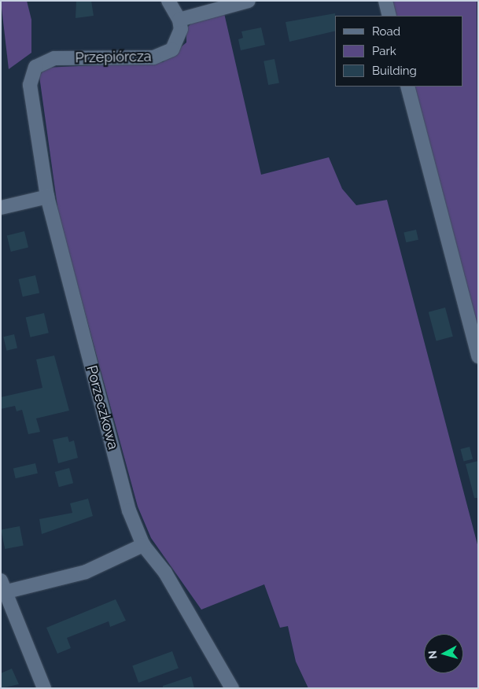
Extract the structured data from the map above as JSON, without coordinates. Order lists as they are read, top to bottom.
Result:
{
  "streets": {
    "street": ["Przepiórcza", "Porzeczkowa"]
  },
  "crossings": [
    ["Przepiórcza", "Porzeczkowa"]
  ],
  "legend": ["Road", "Park", "Building"],
  "north": "left"
}
